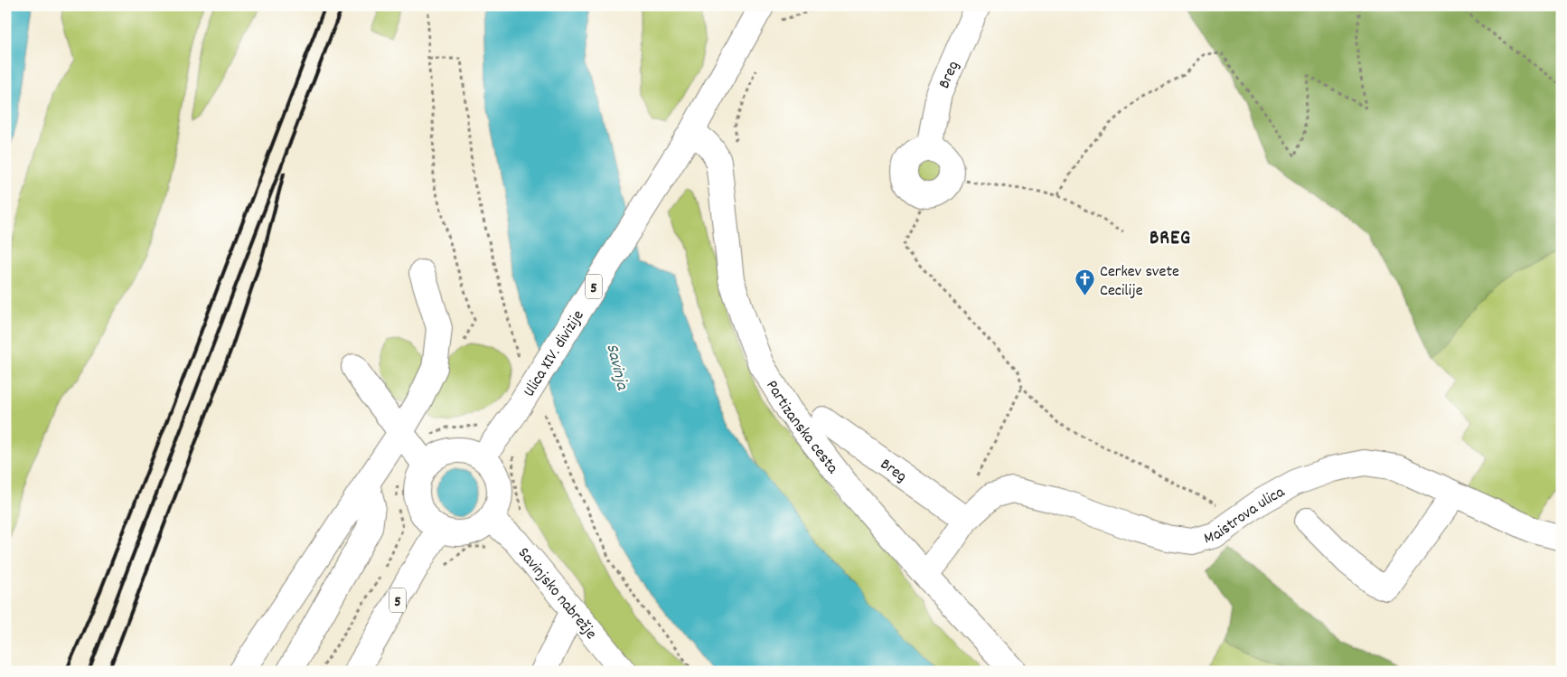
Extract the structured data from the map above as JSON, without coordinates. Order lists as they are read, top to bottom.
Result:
{
  "streets": {
    "street": [
      "Breg",
      "5",
      "Ulica XIV. divizije",
      "Partizanska cesta",
      "Maistrova ulica",
      "Savinjsko nabrežje"
    ]
  },
  "crossings": [
    ["Breg", "Maistrova ulica"],
    ["5", "Ulica XIV. divizije"],
    ["5", "Partizanska cesta"],
    ["5", "Savinjsko nabrežje"],
    ["Ulica XIV. divizije", "Partizanska cesta"],
    ["Ulica XIV. divizije", "Savinjsko nabrežje"],
    ["Partizanska cesta", "Maistrova ulica"]
  ],
  "districts": ["BREG"],
  "water": ["Savinja"],
  "places": {
    "church": ["Cerkev svete Cecilije"]
  }
}
